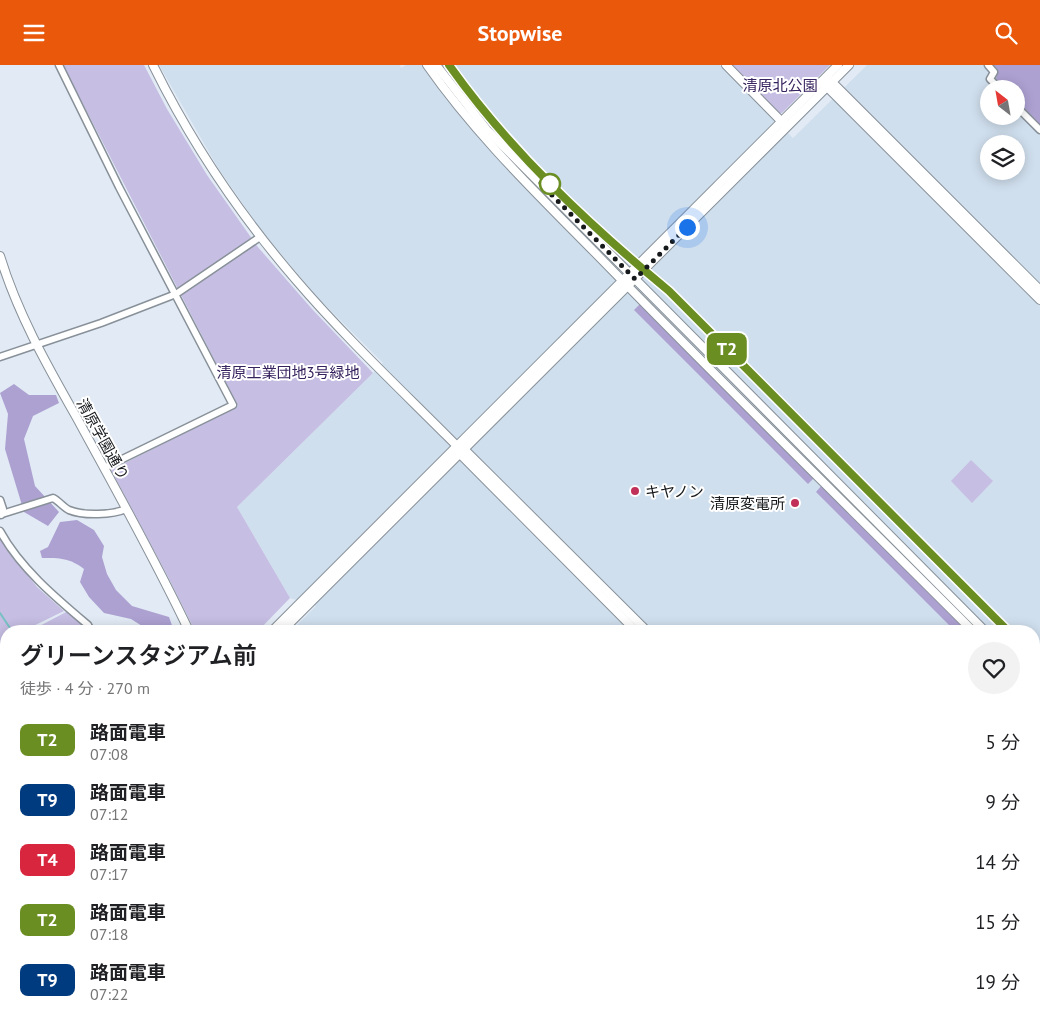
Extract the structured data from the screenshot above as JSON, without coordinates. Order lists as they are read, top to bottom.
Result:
{
  "streets": {
    "street": ["清原学園通り"]
  },
  "parks": ["清原北公園", "清原工業団地3号緑地"],
  "places": ["キヤノン", "清原変電所"],
  "lines": ["tram line T2"],
  "north": "top left",
  "page": {
    "header": "Stopwise",
    "on_map": "T2",
    "heading": ["グリーンスタジアム前", "徒歩 · 4 分 · 270 m"],
    "list": [
      {
        "mark": "T2",
        "name": "路面電車",
        "note": "07:08",
        "value": "5 分"
      },
      {
        "mark": "T9",
        "name": "路面電車",
        "note": "07:12",
        "value": "9 分"
      },
      {
        "mark": "T4",
        "name": "路面電車",
        "note": "07:17",
        "value": "14 分"
      },
      {
        "mark": "T2",
        "name": "路面電車",
        "note": "07:18",
        "value": "15 分"
      },
      {
        "mark": "T9",
        "name": "路面電車",
        "note": "07:22",
        "value": "19 分"
      }
    ]
  }
}
